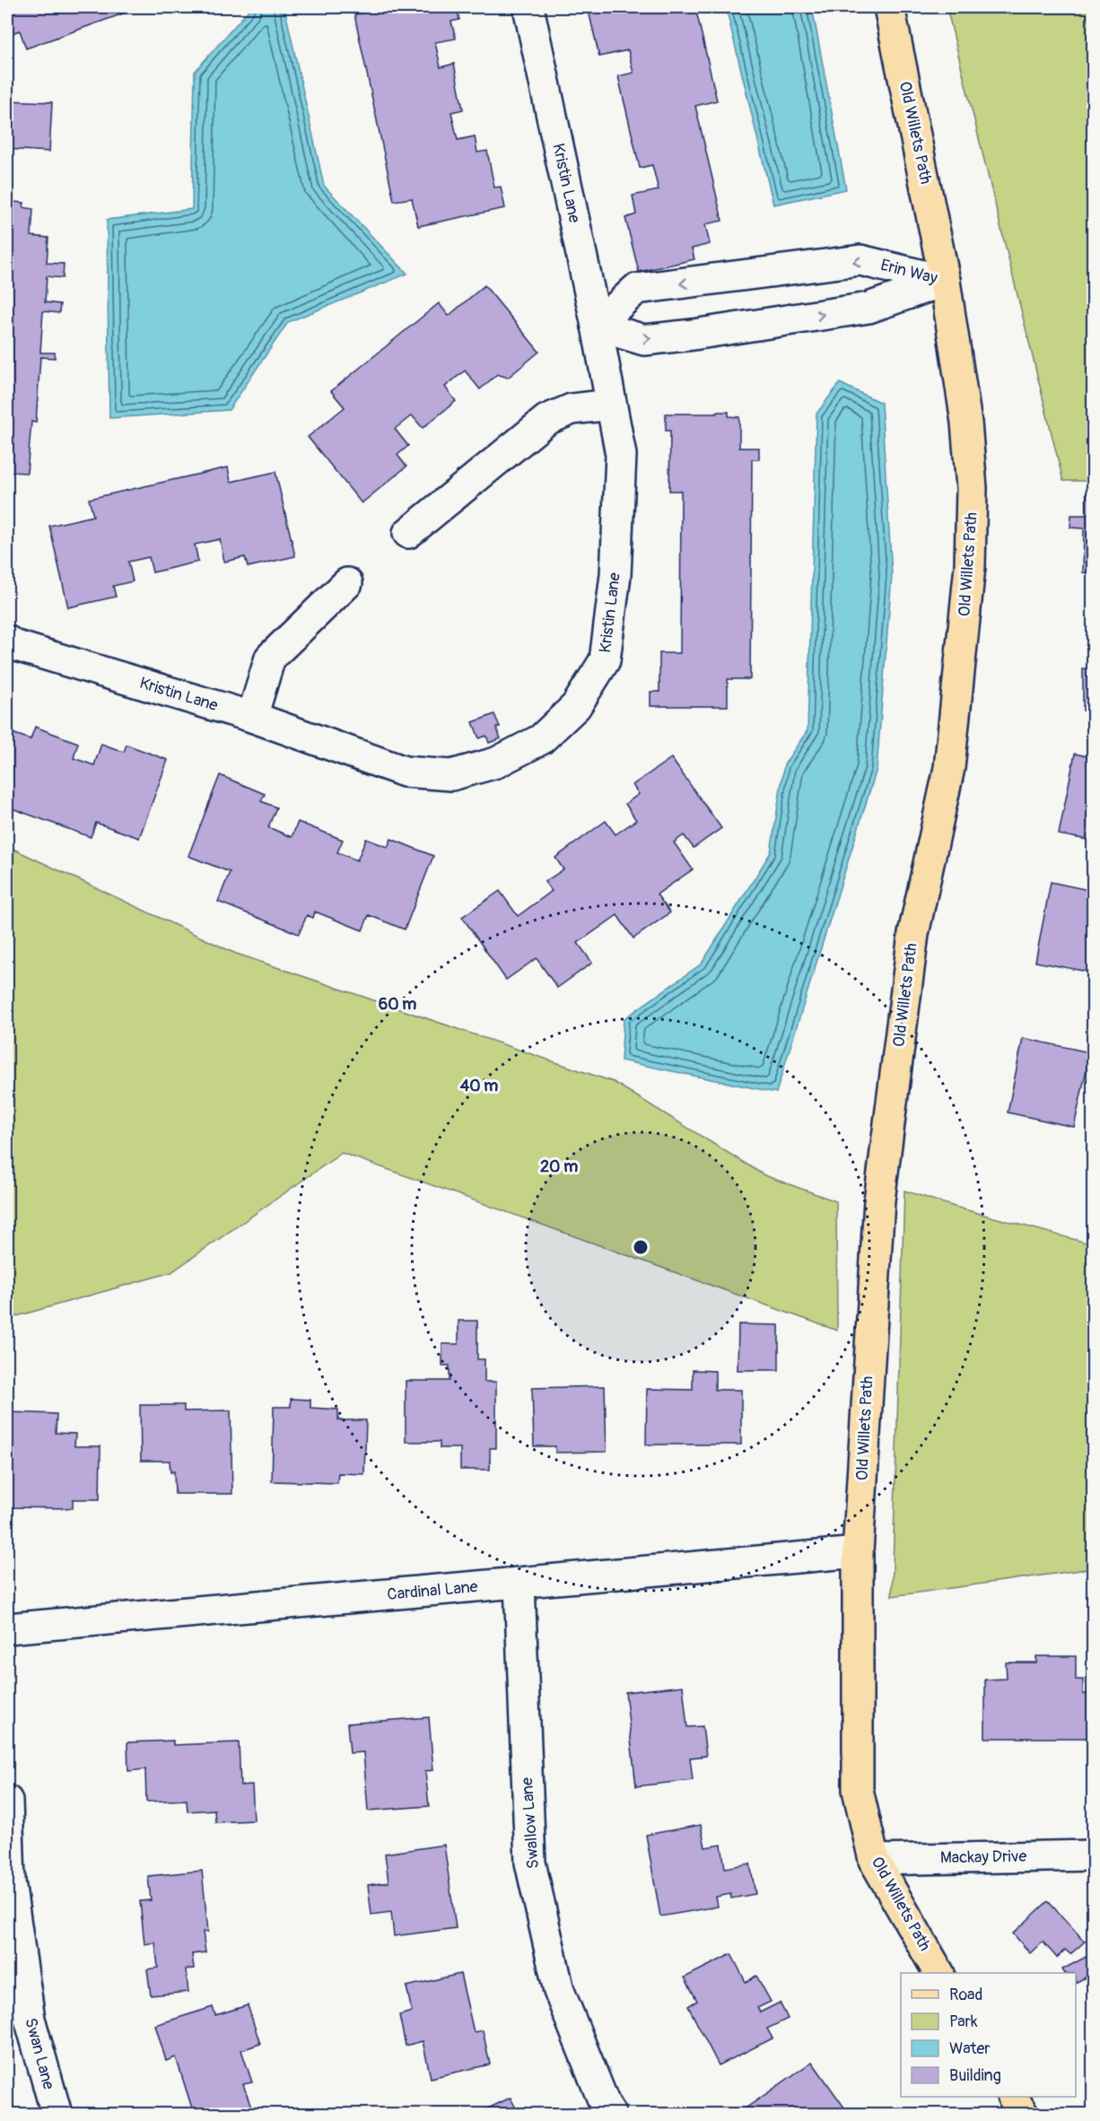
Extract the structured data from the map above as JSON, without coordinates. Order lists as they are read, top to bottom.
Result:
{
  "streets": {
    "main road": ["Old Willets Path"],
    "street": [
      "Kristin Lane",
      "Erin Way",
      "Cardinal Lane",
      "Swallow Lane",
      "Mackay Drive",
      "Swan Lane"
    ]
  },
  "crossings": [
    ["Old Willets Path", "Erin Way"],
    ["Old Willets Path", "Cardinal Lane"],
    ["Old Willets Path", "Mackay Drive"],
    ["Kristin Lane", "Erin Way"],
    ["Cardinal Lane", "Swallow Lane"]
  ],
  "legend": [
    "Road",
    "Park",
    "Water",
    "Building"
  ],
  "rings": ["60 m", "40 m", "20 m"]
}
